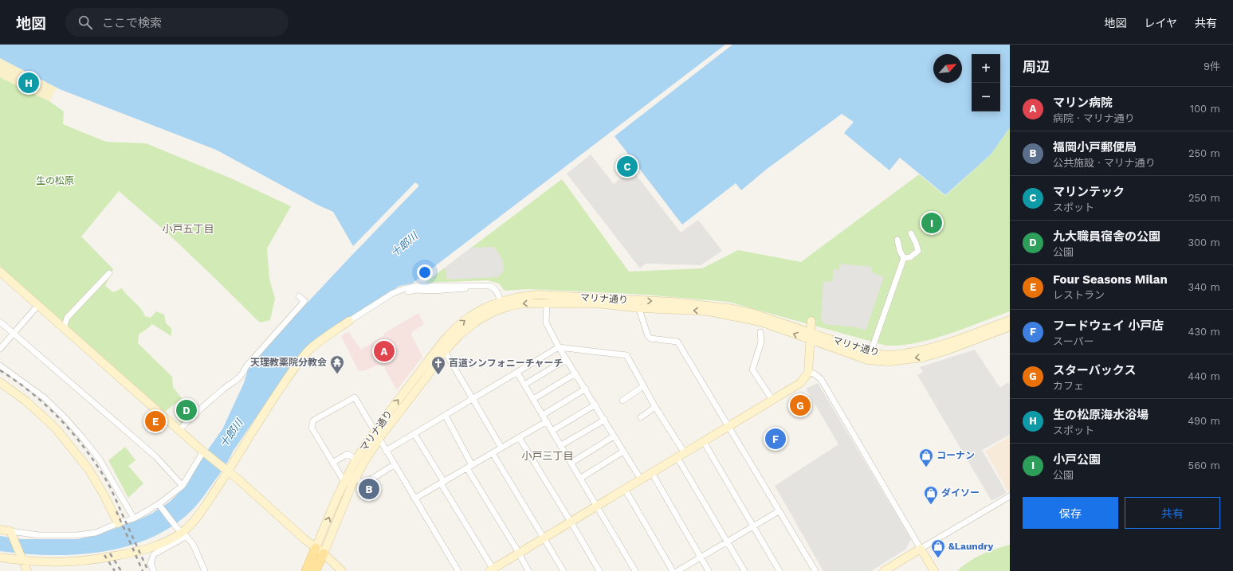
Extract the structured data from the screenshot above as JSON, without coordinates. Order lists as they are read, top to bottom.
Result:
{
  "streets": {
    "street": ["マリナ通り"]
  },
  "districts": ["小戸五丁目", "小戸三丁目"],
  "water": ["十郎川"],
  "parks": ["生の松原"],
  "places": {
    "temple": ["天理教薬院分教会"],
    "church": ["百道シンフォニーチャーチ"],
    "shop": ["コーナン", "ダイソー", "&Laundry"]
  },
  "north": "top right",
  "page": {
    "header": "地図",
    "search": "ここで検索",
    "nav": ["地図", "レイヤ", "共有"],
    "heading": ["周辺", "9件"],
    "map_buttons": ["+", "−"],
    "pins": [
      "H",
      "C",
      "I",
      "A",
      "G",
      "D",
      "E",
      "F",
      "B"
    ],
    "list": [
      {
        "mark": "A",
        "name": "マリン病院",
        "note": "病院 · マリナ通り",
        "value": "100 m"
      },
      {
        "mark": "B",
        "name": "福岡小戸郵便局",
        "note": "公共施設 · マリナ通り",
        "value": "250 m"
      },
      {
        "mark": "C",
        "name": "マリンテック",
        "note": "スポット",
        "value": "250 m"
      },
      {
        "mark": "D",
        "name": "九大職員宿舎の公園",
        "note": "公園",
        "value": "300 m"
      },
      {
        "mark": "E",
        "name": "Four Seasons Milan",
        "note": "レストラン",
        "value": "340 m"
      },
      {
        "mark": "F",
        "name": "フードウェイ 小戸店",
        "note": "スーパー",
        "value": "430 m"
      },
      {
        "mark": "G",
        "name": "スターバックス",
        "note": "カフェ",
        "value": "440 m"
      },
      {
        "mark": "H",
        "name": "生の松原海水浴場",
        "note": "スポット",
        "value": "490 m"
      },
      {
        "mark": "I",
        "name": "小戸公園",
        "note": "公園",
        "value": "560 m"
      }
    ],
    "buttons": ["保存", "共有"]
  }
}
